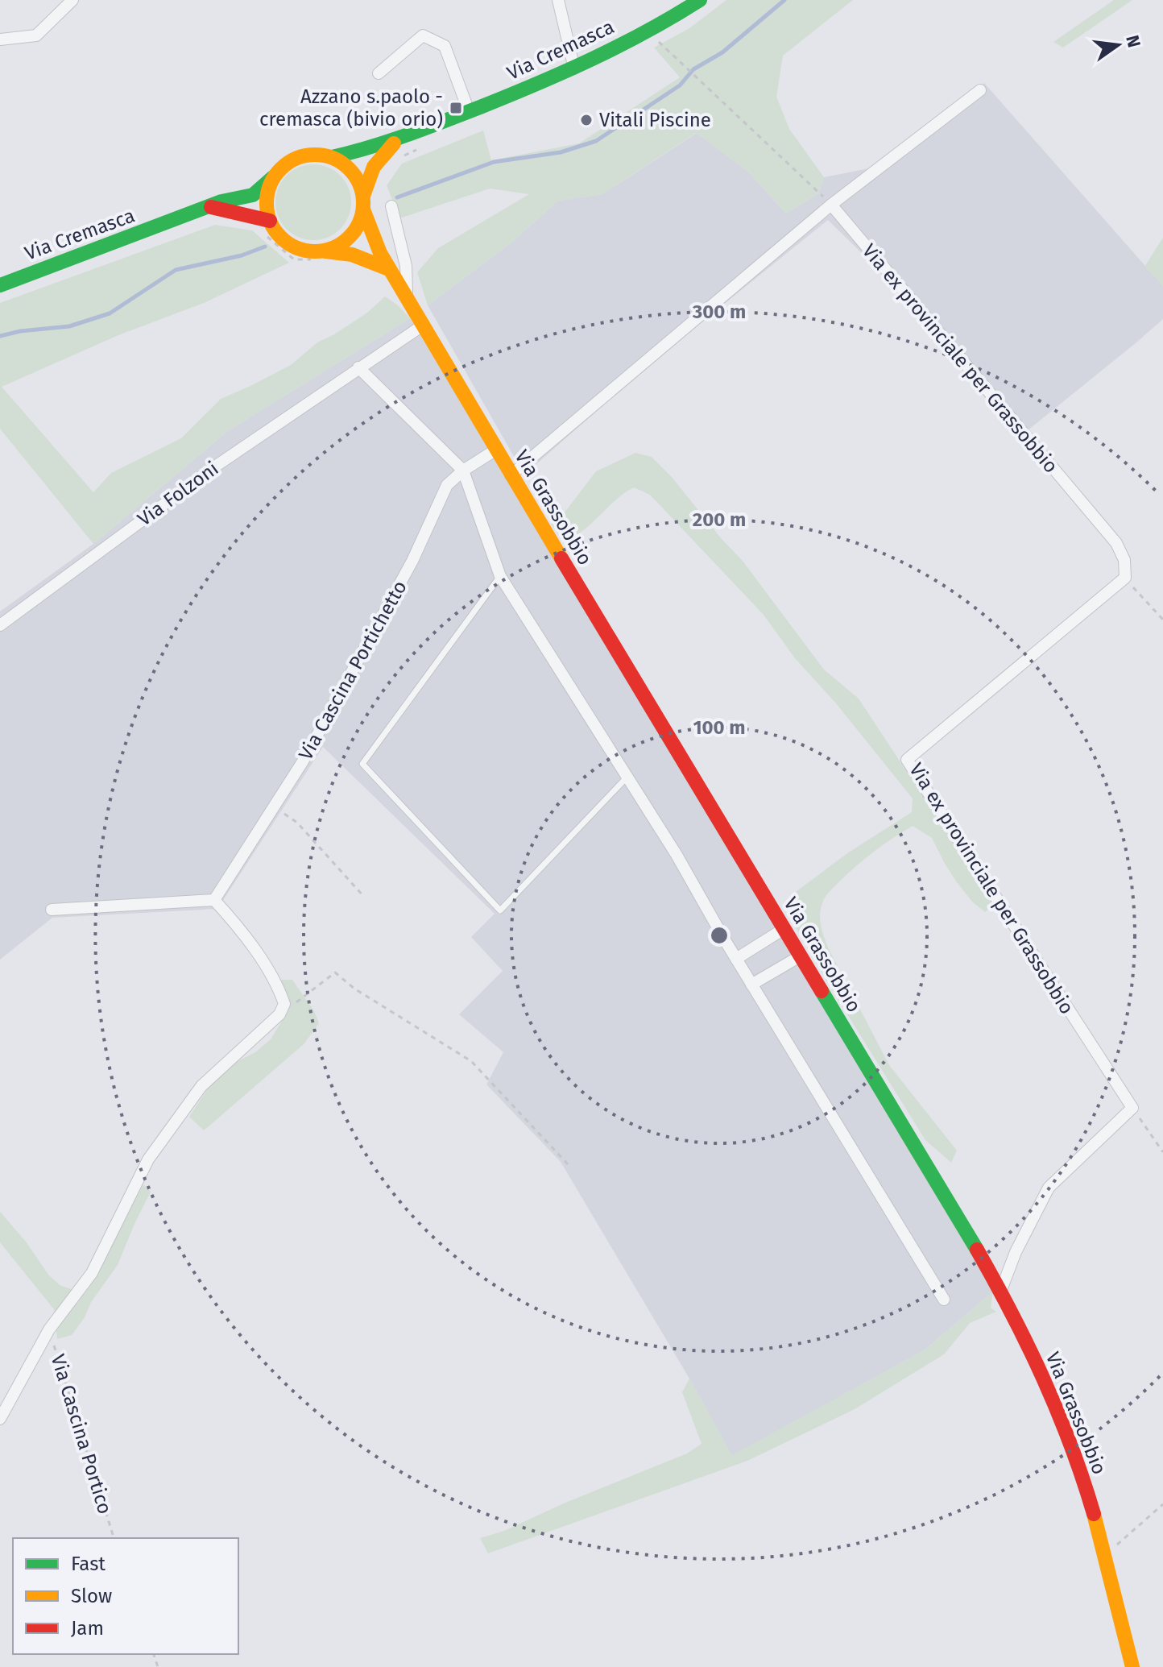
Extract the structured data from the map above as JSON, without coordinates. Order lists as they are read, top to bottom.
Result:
{
  "streets": {
    "street": [
      "Via Cremasca",
      "Via ex provinciale per Grassobbio",
      "Via Folzoni",
      "Via Grassobbio",
      "Via Cascina Portichetto"
    ],
    "path": ["Via Cascina Portico"]
  },
  "crossings": [
    ["Via Cremasca", "Via Grassobbio"],
    ["Via Folzoni", "Via Grassobbio"],
    ["Via Grassobbio", "Via Cascina Portichetto"]
  ],
  "places": {
    "transit": ["Azzano s.paolo - cremasca (bivio orio)"],
    "other": ["Vitali Piscine"]
  },
  "legend": ["Fast", "Slow", "Jam"],
  "north": "right",
  "rings": ["300 m", "200 m", "100 m"]
}
